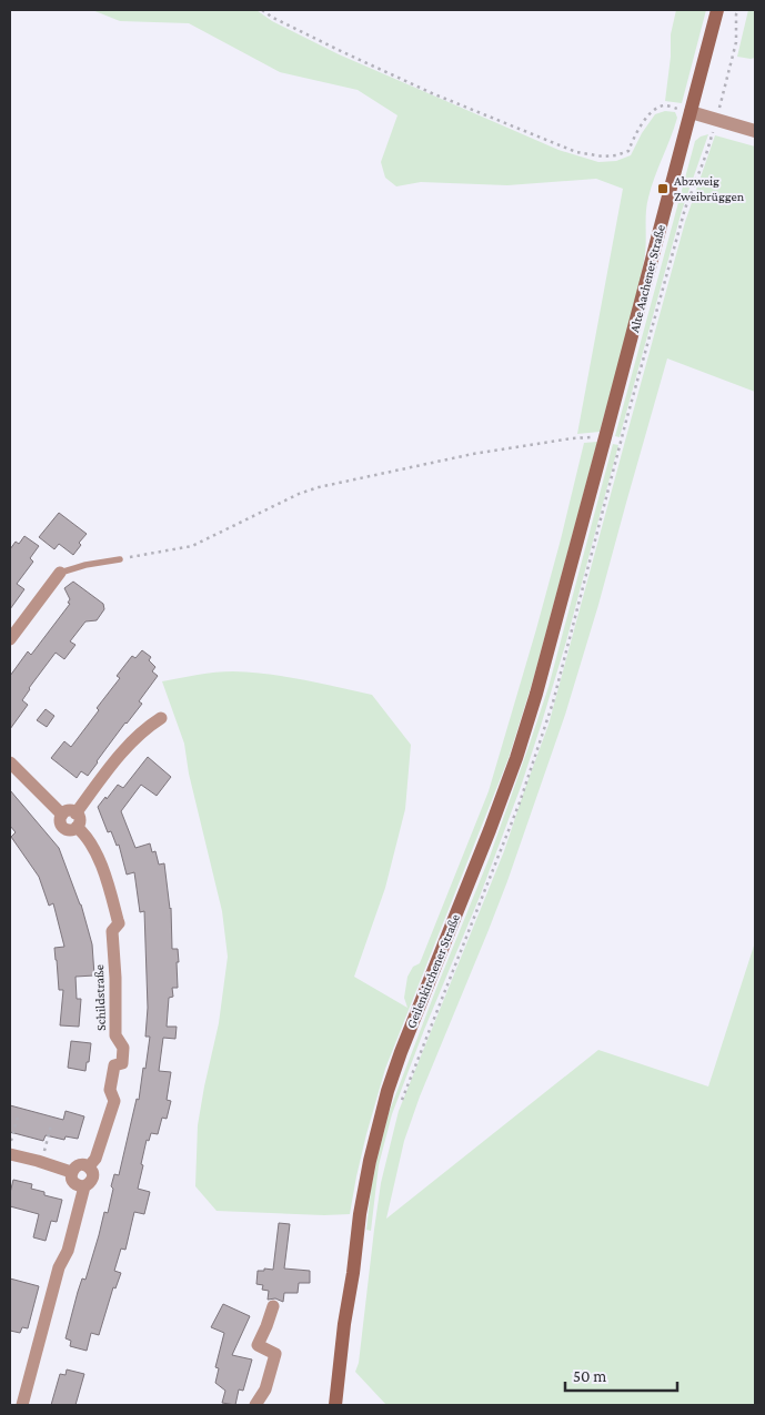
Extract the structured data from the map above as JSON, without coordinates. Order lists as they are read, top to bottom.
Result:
{
  "streets": {
    "main road": ["Alte Aachener Straße", "Geilenkirchener Straße"],
    "street": ["Schildstraße"]
  },
  "crossings": [
    ["Alte Aachener Straße", "Geilenkirchener Straße"]
  ],
  "places": {
    "transit": ["Abzweig Zweibrüggen"]
  },
  "scale_bar": "50 m"
}
